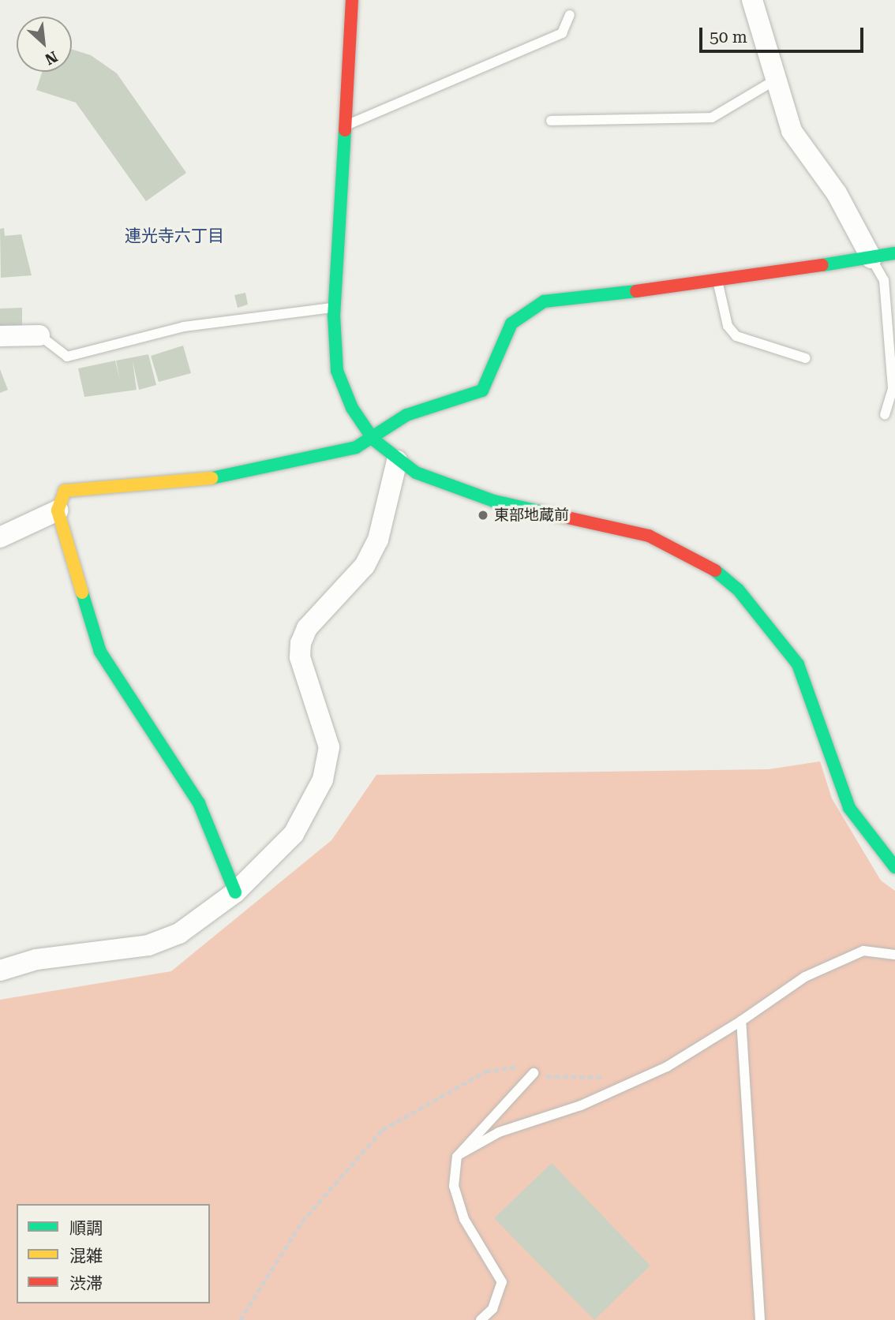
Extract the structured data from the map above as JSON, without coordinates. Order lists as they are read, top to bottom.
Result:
{
  "districts": ["連光寺六丁目"],
  "places": ["東部地蔵前"],
  "legend": ["順調", "混雑", "渋滞"],
  "scale_bar": "50 m",
  "north": "bottom right"
}
